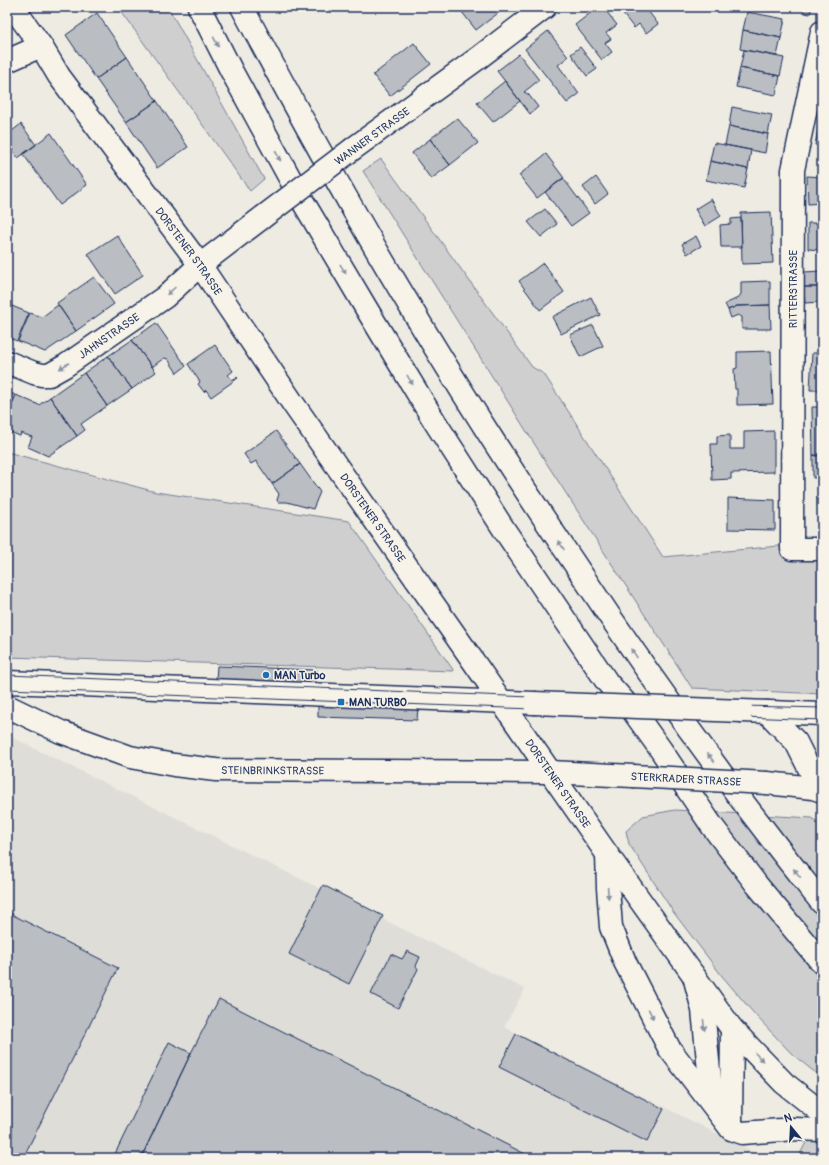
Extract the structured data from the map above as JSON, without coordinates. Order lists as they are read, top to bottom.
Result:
{
  "streets": {
    "main road": [
      "WANNER STRASSE",
      "DORSTENER STRASSE",
      "RITTERSTRASSE",
      "JAHNSTRASSE",
      "STEINBRINKSTRASSE",
      "STERKRADER STRASSE"
    ]
  },
  "crossings": [
    ["WANNER STRASSE", "DORSTENER STRASSE"],
    ["WANNER STRASSE", "JAHNSTRASSE"],
    ["DORSTENER STRASSE", "JAHNSTRASSE"],
    ["DORSTENER STRASSE", "STEINBRINKSTRASSE"],
    ["DORSTENER STRASSE", "STERKRADER STRASSE"],
    ["STEINBRINKSTRASSE", "STERKRADER STRASSE"]
  ],
  "one_way": ["JAHNSTRASSE"],
  "places": {
    "other": ["MAN Turbo"],
    "transit": ["MAN TURBO"]
  },
  "north": "top"
}
